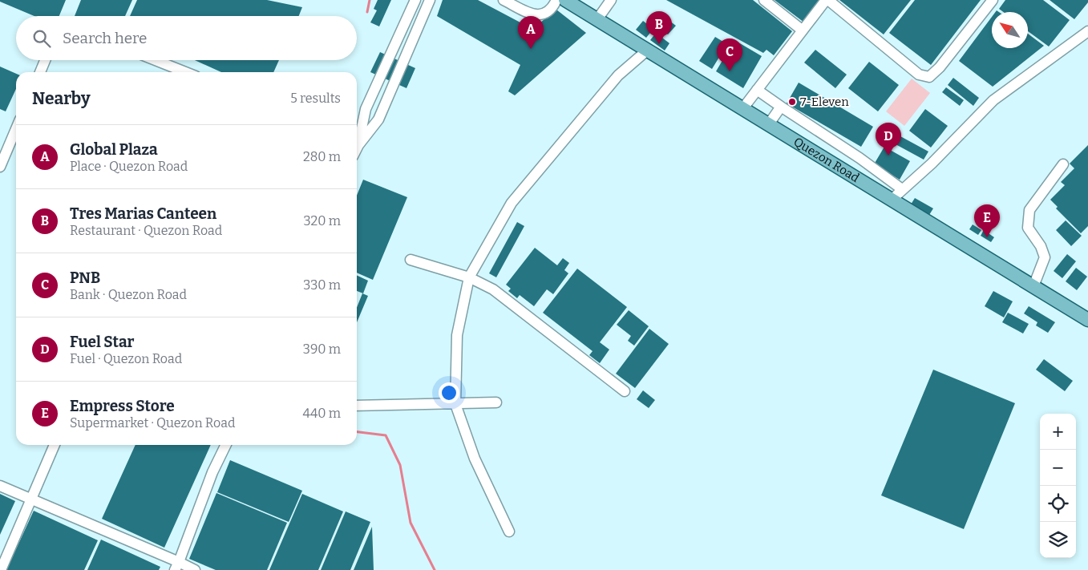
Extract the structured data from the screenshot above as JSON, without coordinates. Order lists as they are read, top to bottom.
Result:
{
  "streets": {
    "main road": ["Quezon Road"]
  },
  "places": ["7-Eleven"],
  "north": "top left",
  "page": {
    "pins": [
      "B",
      "A",
      "C",
      "D",
      "E"
    ],
    "search": "Search here",
    "heading": ["Nearby", "5 results"],
    "list": [
      {
        "mark": "A",
        "name": "Global Plaza",
        "note": "Place · Quezon Road",
        "value": "280 m"
      },
      {
        "mark": "B",
        "name": "Tres Marias Canteen",
        "note": "Restaurant · Quezon Road",
        "value": "320 m"
      },
      {
        "mark": "C",
        "name": "PNB",
        "note": "Bank · Quezon Road",
        "value": "330 m"
      },
      {
        "mark": "D",
        "name": "Fuel Star",
        "note": "Fuel · Quezon Road",
        "value": "390 m"
      },
      {
        "mark": "E",
        "name": "Empress Store",
        "note": "Supermarket · Quezon Road",
        "value": "440 m"
      }
    ],
    "map_buttons": ["+", "−"]
  }
}
